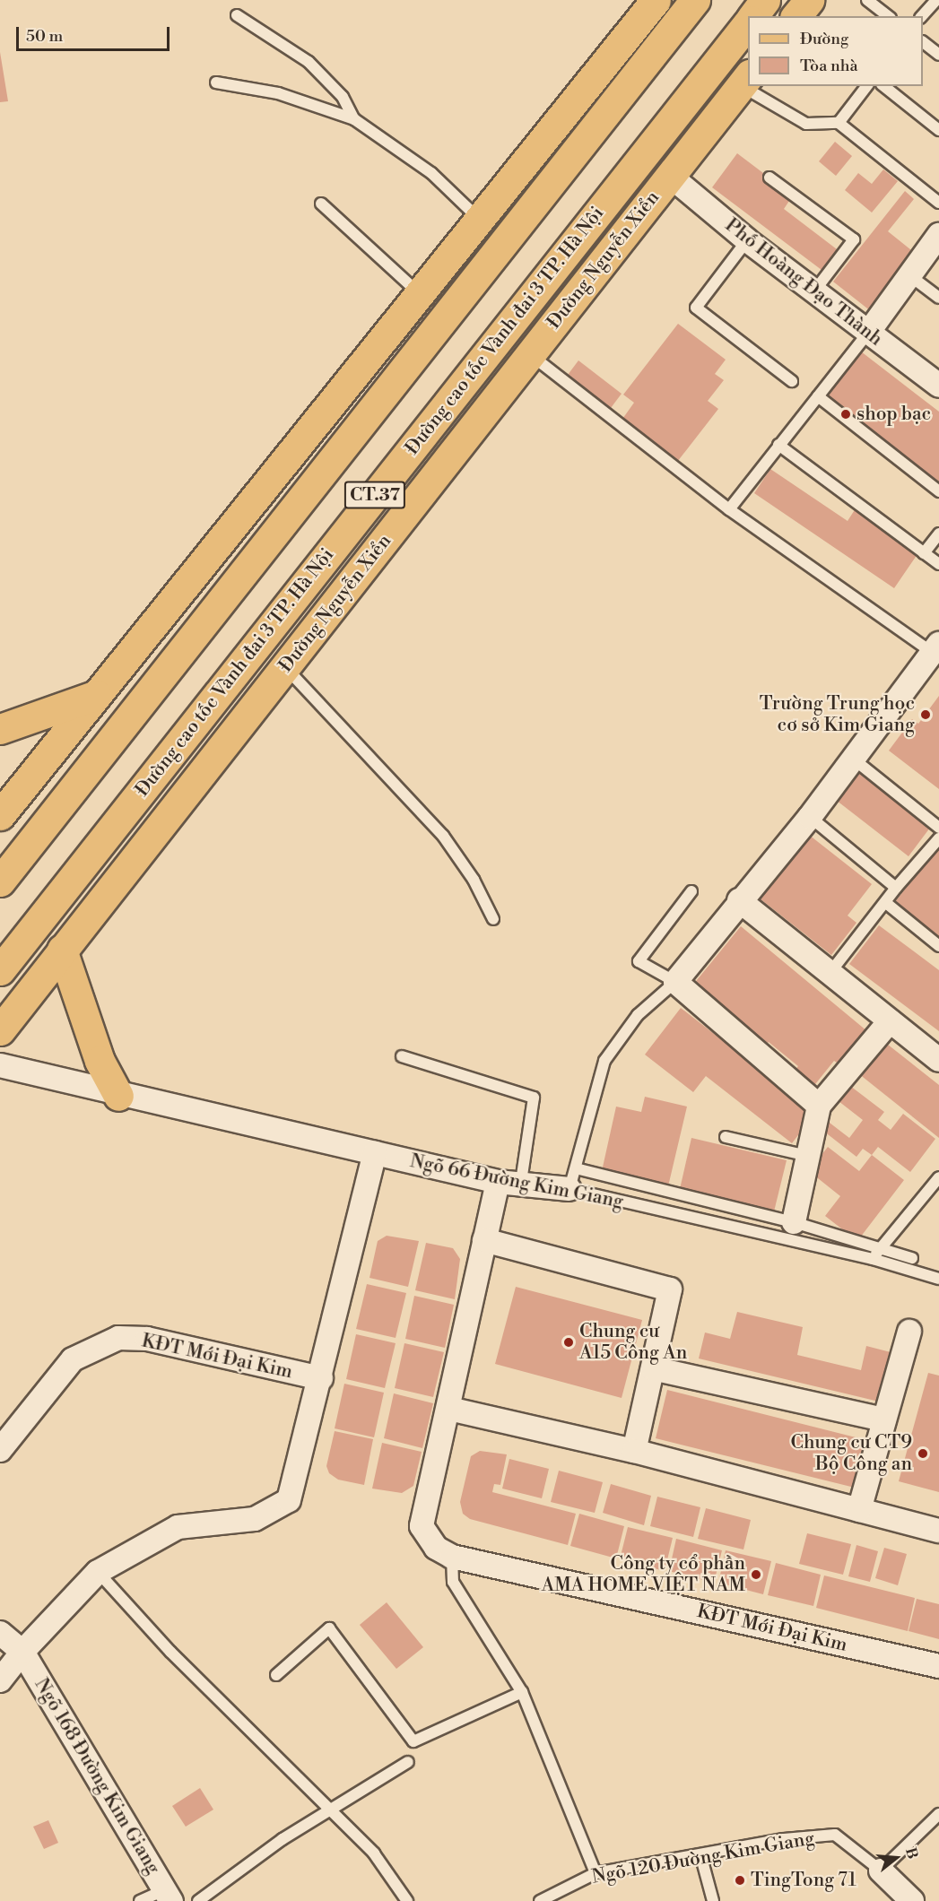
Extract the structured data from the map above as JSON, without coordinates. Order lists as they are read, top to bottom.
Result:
{
  "streets": {
    "main road": ["Đường Nguyễn Xiển", "Đường cao tốc Vành đai 3 TP. Hà Nội", "CT.37"],
    "street": [
      "Phố Hoàng Đạo Thành",
      "Ngõ 66 Đường Kim Giang",
      "KĐT Mới Đại Kim",
      "Ngõ 168 Đường Kim Giang",
      "Ngõ 120 Đường Kim Giang"
    ]
  },
  "crossings": [
    ["Đường Nguyễn Xiển", "Phố Hoàng Đạo Thành"],
    ["Ngõ 66 Đường Kim Giang", "KĐT Mới Đại Kim"]
  ],
  "places": [
    "shop bạc",
    "Trường Trung học cơ sở Kim Giang",
    "Chung cư A15 Công An",
    "Chung cư CT9 Bộ Công an",
    "Công ty cổ phần AMA HOME VIỆT NAM",
    "TingTong 71"
  ],
  "legend": ["Đường", "Tòa nhà"],
  "scale_bar": "50 m",
  "north": "right"
}
